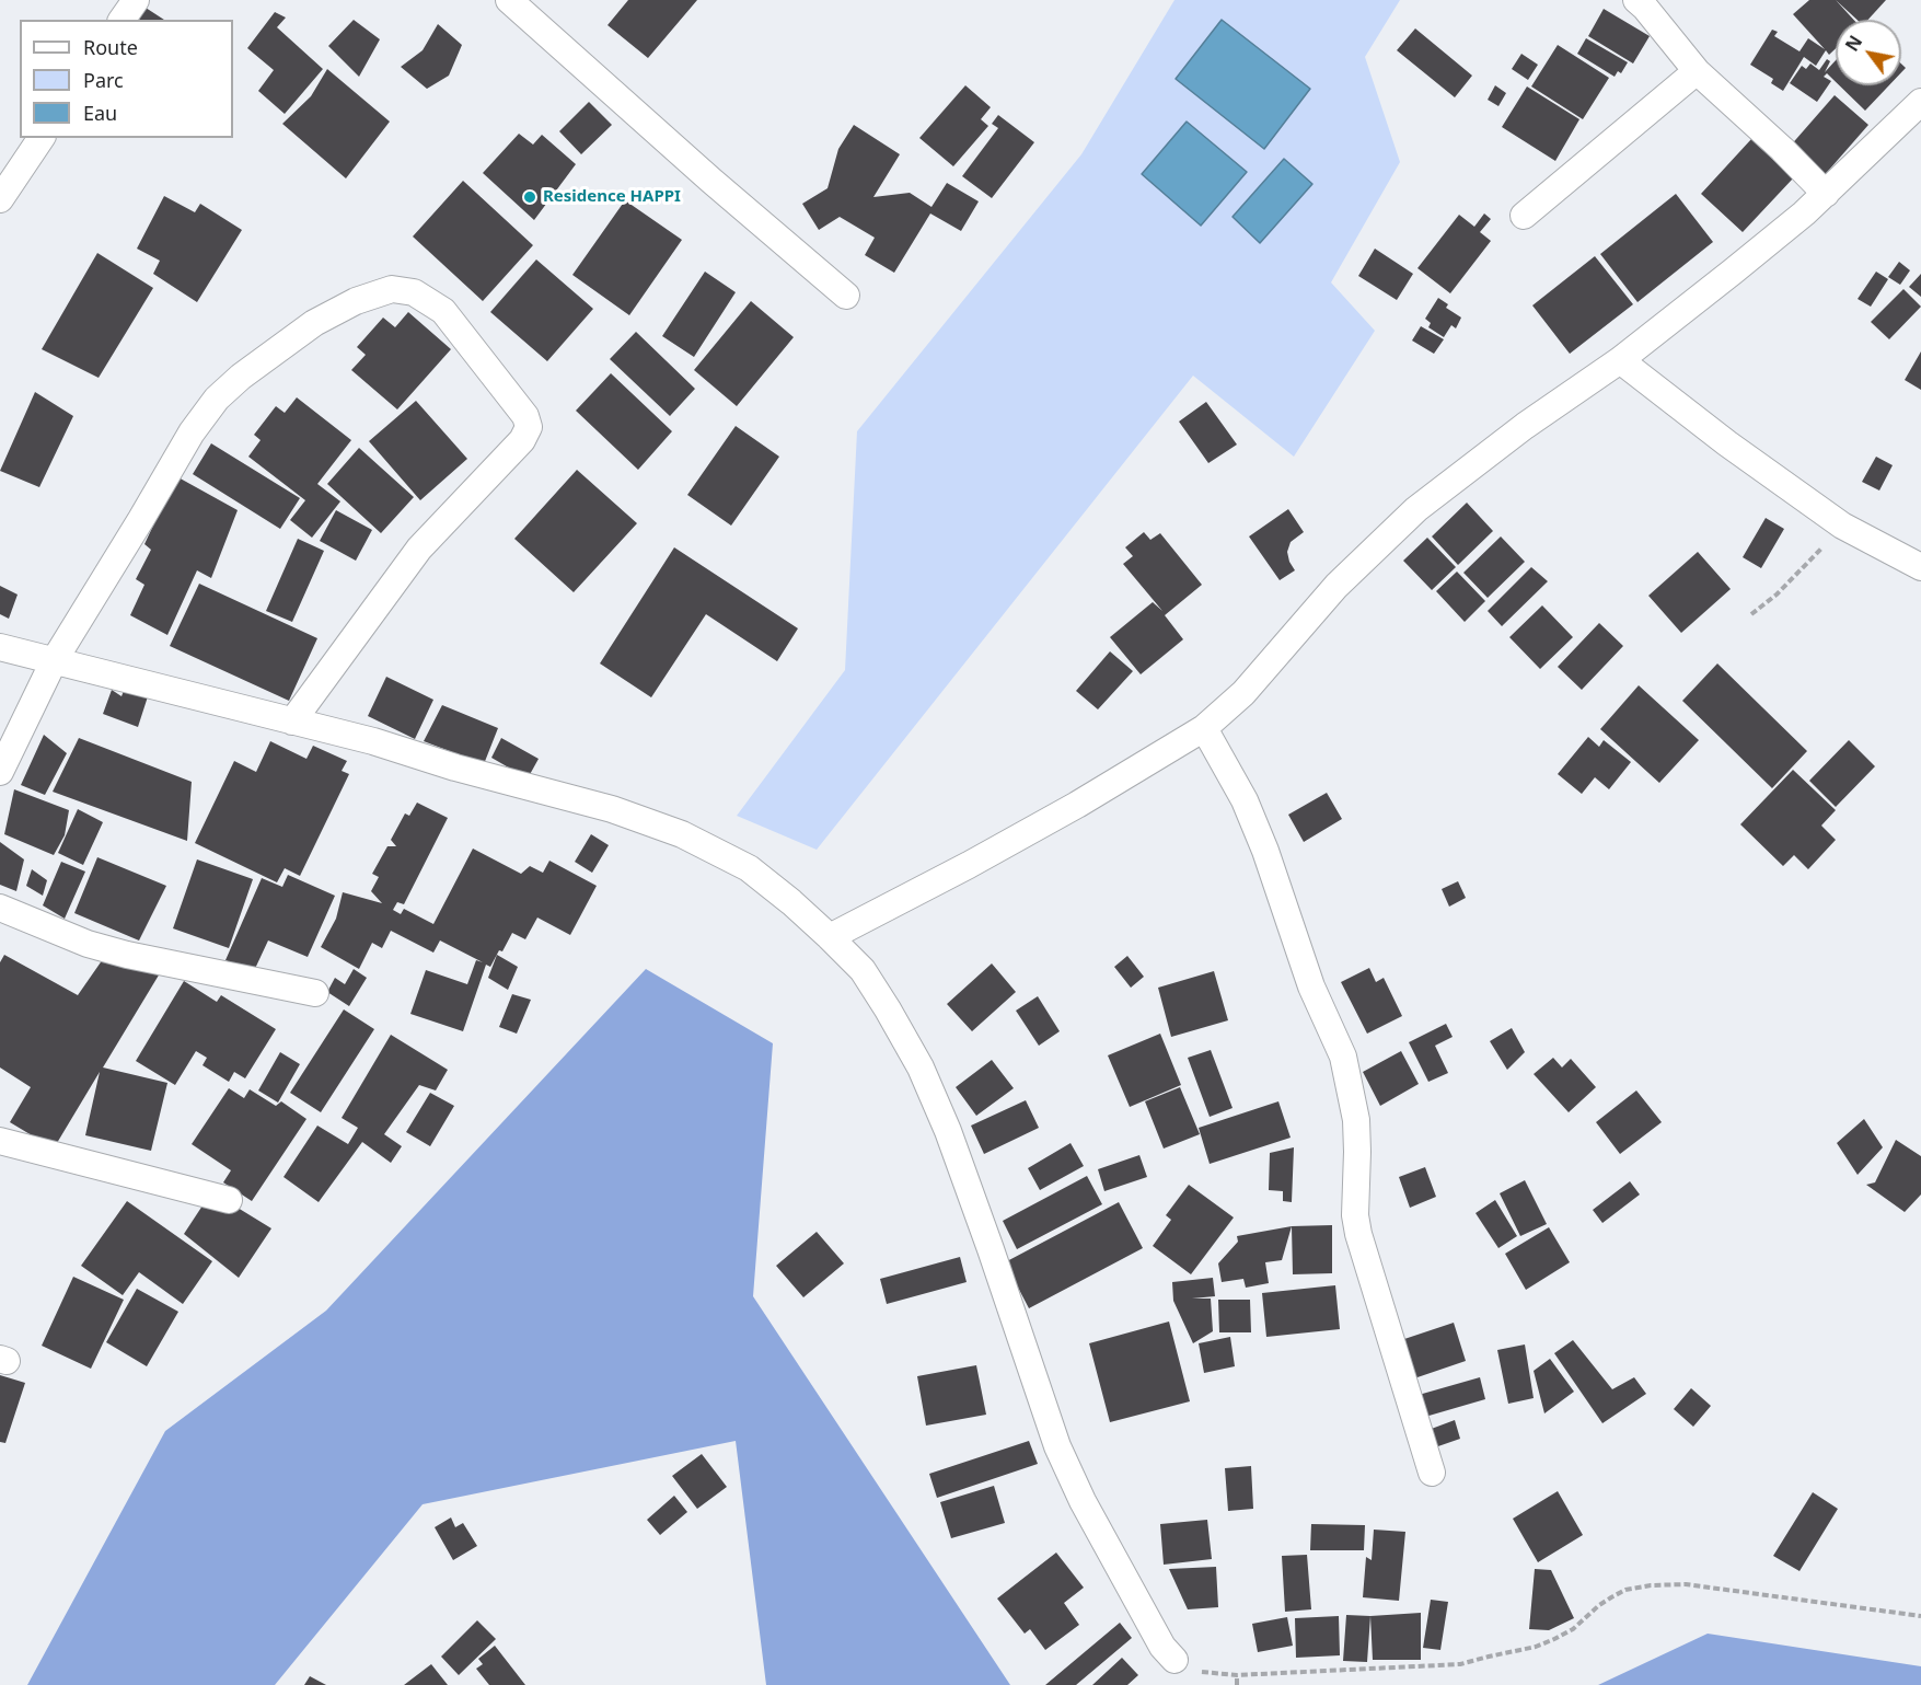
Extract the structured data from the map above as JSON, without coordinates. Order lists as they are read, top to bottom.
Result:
{
  "places": ["Residence HAPPI"],
  "legend": ["Route", "Parc", "Eau"],
  "north": "top left"
}
